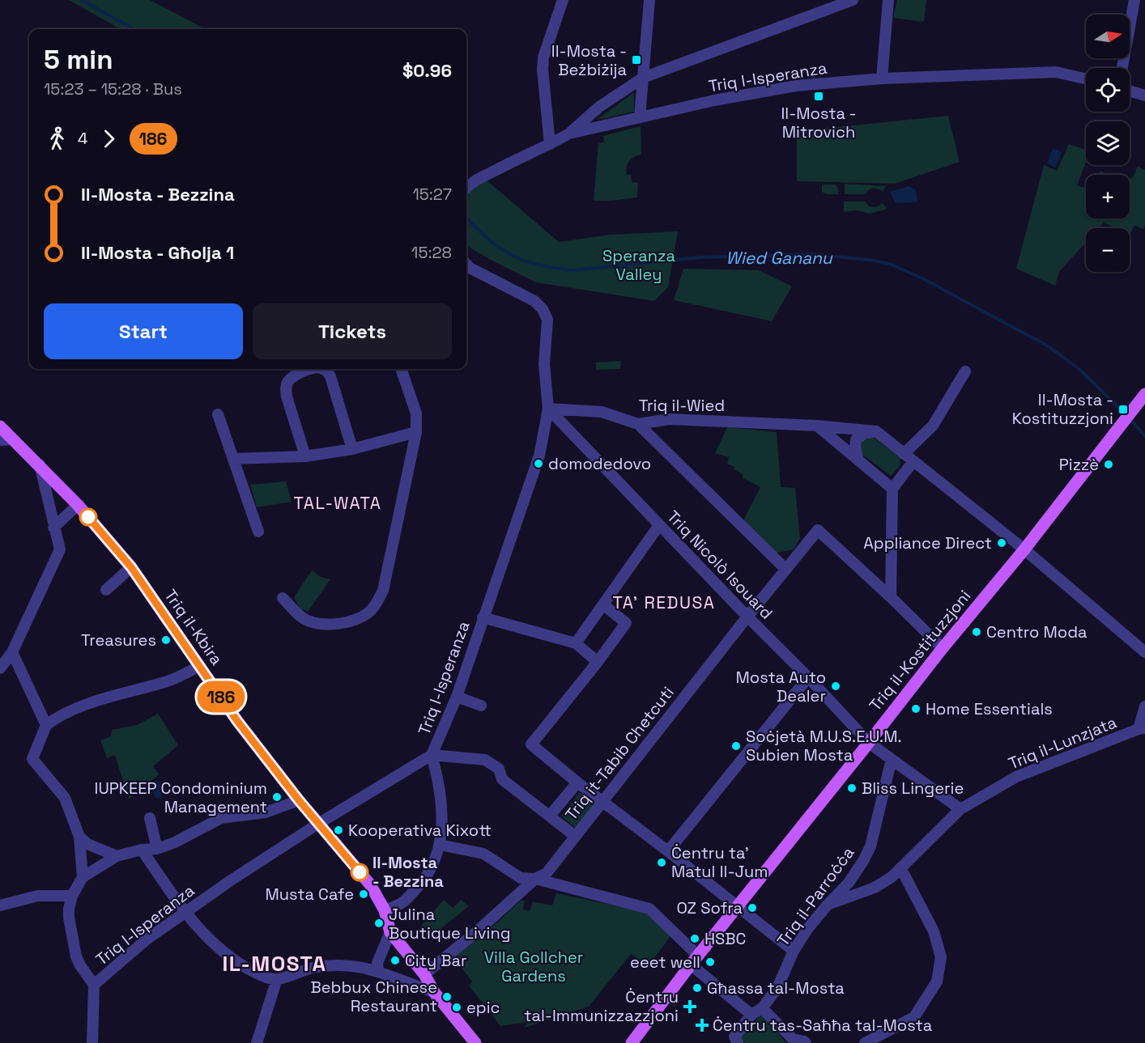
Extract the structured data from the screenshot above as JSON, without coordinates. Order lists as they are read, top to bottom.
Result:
{
  "streets": {
    "main road": ["Triq il-Kbira", "Triq il-Kostituzzjoni"],
    "street": [
      "Triq l-Isperanza",
      "Triq il-Wied",
      "Triq Nicolò Isouard",
      "Triq il-Lunzjata",
      "Triq it-Tabib Chetcuti",
      "Triq il-Parroċċa"
    ]
  },
  "crossings": [
    ["Triq l-Isperanza", "Triq il-Wied"],
    ["Triq l-Isperanza", "Triq Nicolò Isouard"],
    ["Triq l-Isperanza", "Triq il-Kbira"],
    ["Triq il-Wied", "Triq Nicolò Isouard"],
    ["Triq Nicolò Isouard", "Triq il-Kostituzzjoni"],
    ["Triq Nicolò Isouard", "Triq il-Lunzjata"],
    ["Triq Nicolò Isouard", "Triq it-Tabib Chetcuti"],
    ["Triq Nicolò Isouard", "Triq il-Parroċċa"],
    ["Triq il-Kbira", "Triq it-Tabib Chetcuti"],
    ["Triq il-Lunzjata", "Triq il-Parroċċa"]
  ],
  "districts": ["TAL-WATA", "TA' REDUSA", "IL-MOSTA"],
  "water": ["Wied Gananu"],
  "parks": ["Speranza Valley", "Villa Gollcher Gardens"],
  "places": {
    "transit": ["Il-Mosta - Beżbiżija", "Il-Mosta - Mitrovich", "Il-Mosta - Kostituzzjoni"],
    "other": [
      "domodedovo",
      "Pizzè",
      "Appliance Direct",
      "Centro Moda",
      "Treasures",
      "Mosta Auto Dealer",
      "Home Essentials",
      "Soċjetà M.U.S.E.U.M. Subien Mosta",
      "Bliss Lingerie",
      "IUPKEEP Condominium Management",
      "Kooperativa Kixott",
      "Ċentru ta' Matul Il-Jum",
      "Il-Mosta - Bezzina",
      "Musta Cafe",
      "OZ Sofra",
      "Julina Boutique Living",
      "HSBC",
      "City Bar",
      "eeet well",
      "Għassa tal-Mosta",
      "Bebbux Chinese Restaurant",
      "epic"
    ],
    "health": ["Ċentru tal-Immunizzazzjoni", "Ċentru tas-Saħħa tal-Mosta"]
  },
  "lines": ["bus line 186"],
  "north": "right",
  "page": {
    "on_map": "186",
    "map_buttons": ["+", "−"],
    "heading": ["5 min", "15:23 – 15:28 · Bus", "$0.96"],
    "legs": ["4", "186"],
    "list": [
      {
        "name": "Il-Mosta - Bezzina",
        "value": "15:27"
      },
      {
        "name": "Il-Mosta - Għolja 1",
        "value": "15:28"
      }
    ],
    "buttons": ["Start", "Tickets"]
  }
}
